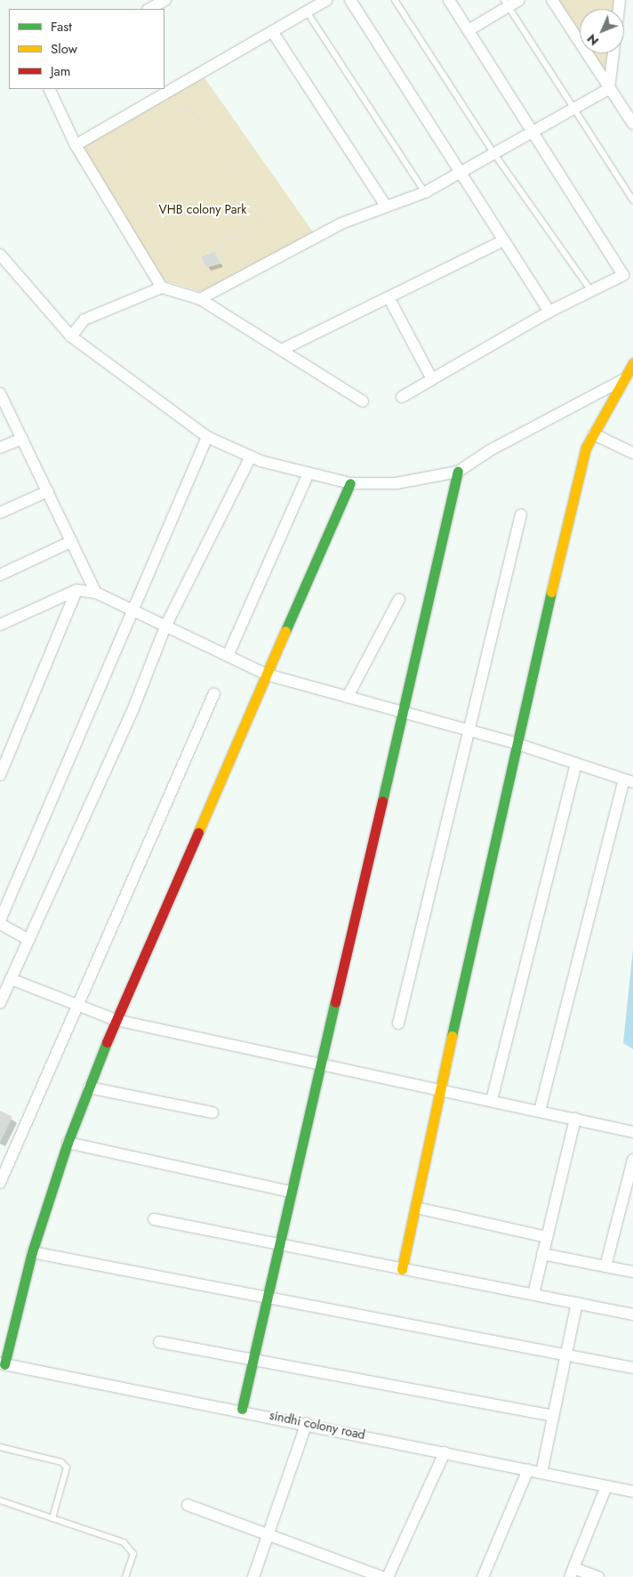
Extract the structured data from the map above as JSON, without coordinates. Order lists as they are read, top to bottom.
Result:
{
  "streets": {
    "street": ["sindhi colony road"]
  },
  "parks": ["VHB colony Park"],
  "legend": ["Fast", "Slow", "Jam"],
  "north": "bottom left"
}
